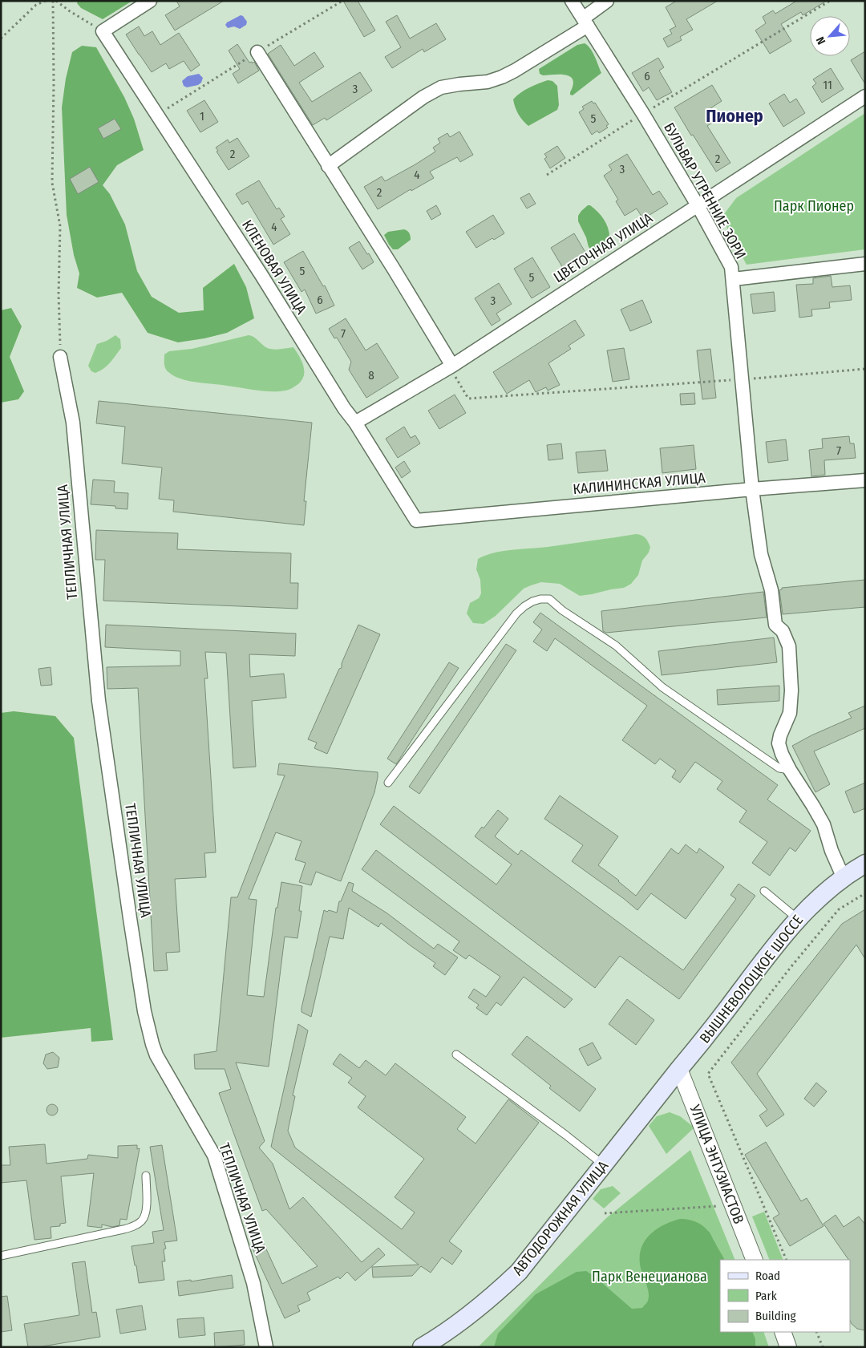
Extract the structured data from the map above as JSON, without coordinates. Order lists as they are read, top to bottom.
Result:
{
  "streets": {
    "main road": ["ВЫШНЕВОЛОЦКОЕ ШОССЕ", "АВТОДОРОЖНАЯ УЛИЦА"],
    "street": [
      "БУЛЬВАР УТРЕННИЕ ЗОРИ",
      "ЦВЕТОЧНАЯ УЛИЦА",
      "КЛЕНОВАЯ УЛИЦА",
      "КАЛИНИНСКАЯ УЛИЦА",
      "ТЕПЛИЧНАЯ УЛИЦА",
      "УЛИЦА ЭНТУЗИАСТОВ"
    ]
  },
  "crossings": [
    ["БУЛЬВАР УТРЕННИЕ ЗОРИ", "ЦВЕТОЧНАЯ УЛИЦА"],
    ["БУЛЬВАР УТРЕННИЕ ЗОРИ", "КАЛИНИНСКАЯ УЛИЦА"],
    ["БУЛЬВАР УТРЕННИЕ ЗОРИ", "ВЫШНЕВОЛОЦКОЕ ШОССЕ"],
    ["ЦВЕТОЧНАЯ УЛИЦА", "КЛЕНОВАЯ УЛИЦА"],
    ["КЛЕНОВАЯ УЛИЦА", "КАЛИНИНСКАЯ УЛИЦА"],
    ["ВЫШНЕВОЛОЦКОЕ ШОССЕ", "УЛИЦА ЭНТУЗИАСТОВ"],
    ["ВЫШНЕВОЛОЦКОЕ ШОССЕ", "АВТОДОРОЖНАЯ УЛИЦА"],
    ["УЛИЦА ЭНТУЗИАСТОВ", "АВТОДОРОЖНАЯ УЛИЦА"]
  ],
  "districts": ["Пионер"],
  "parks": ["Парк Пионер", "Парк Венецианова"],
  "house_numbers": [
    "6",
    "11",
    "3",
    "1",
    "5",
    "2",
    "2",
    "3",
    "4",
    "2",
    "4",
    "5",
    "5",
    "6",
    "3",
    "7",
    "8",
    "7"
  ],
  "legend": ["Road", "Park", "Building"],
  "north": "bottom left"
}
